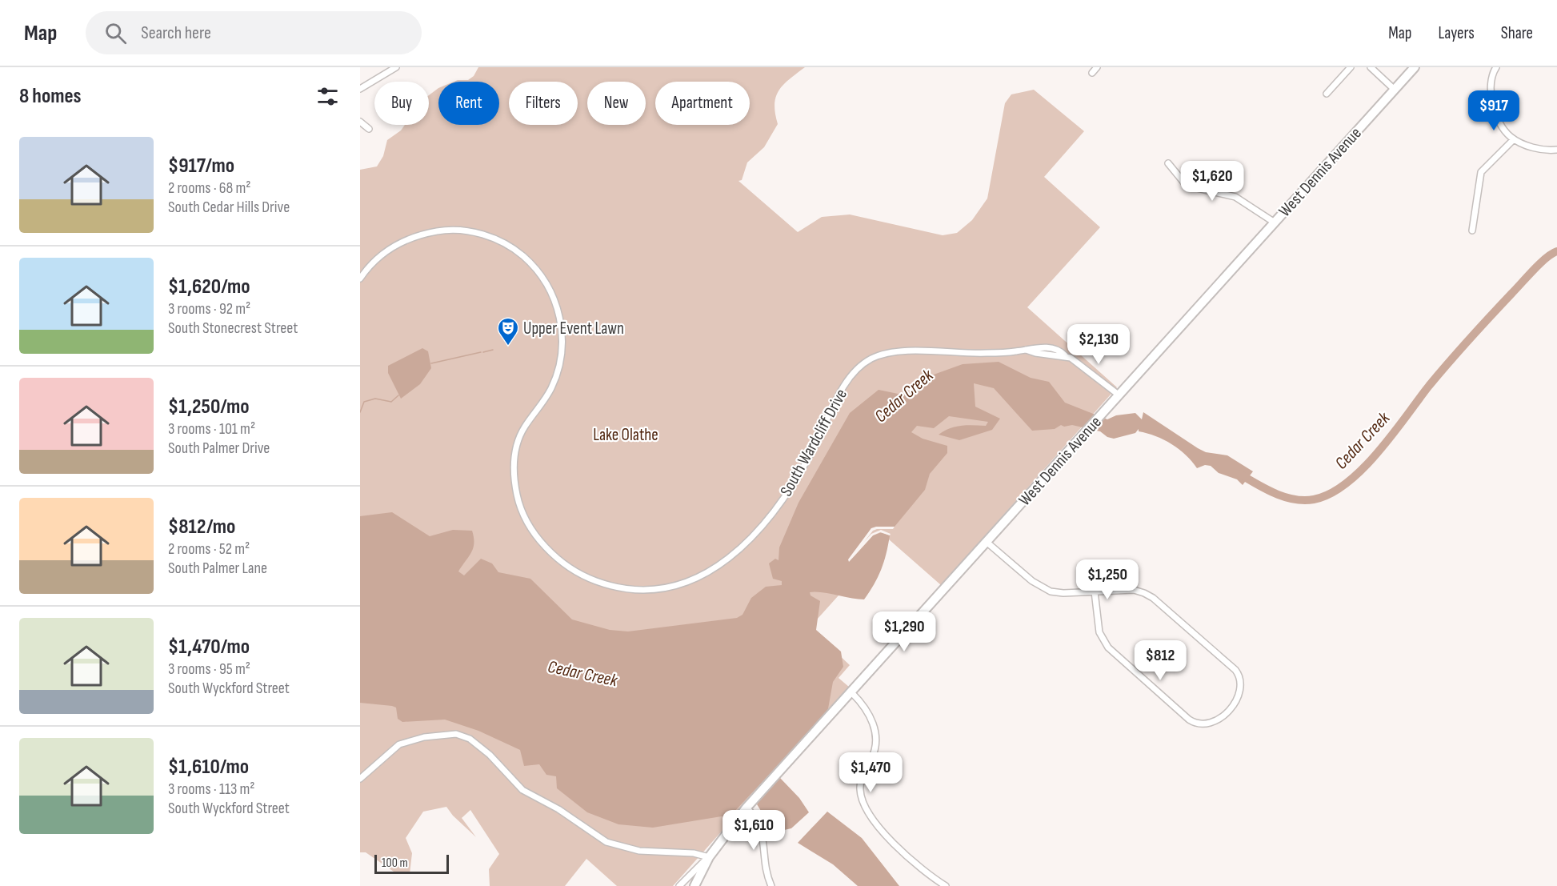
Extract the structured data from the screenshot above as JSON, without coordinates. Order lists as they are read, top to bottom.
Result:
{
  "streets": {
    "street": ["West Dennis Avenue", "South Wardcliff Drive"]
  },
  "crossings": [
    ["West Dennis Avenue", "South Wardcliff Drive"]
  ],
  "water": ["Cedar Creek"],
  "parks": ["Lake Olathe"],
  "places": {
    "theatre": ["Upper Event Lawn"]
  },
  "scale_bar": "100 m",
  "page": {
    "header": "Map",
    "search": "Search here",
    "nav": ["Map", "Layers", "Share"],
    "heading": "8 homes",
    "chip": [
      "Buy",
      "Rent",
      "Filters",
      "New",
      "Apartment"
    ],
    "price": [
      "$917",
      "$1,620",
      "$2,130",
      "$1,250",
      "$1,290",
      "$812",
      "$1,470",
      "$1,610"
    ],
    "list": [
      {
        "name": "$917/mo",
        "note": "2 rooms · 68 m² · South Cedar Hills Drive"
      },
      {
        "name": "$1,620/mo",
        "note": "3 rooms · 92 m² · South Stonecrest Street"
      },
      {
        "name": "$1,250/mo",
        "note": "3 rooms · 101 m² · South Palmer Drive"
      },
      {
        "name": "$812/mo",
        "note": "2 rooms · 52 m² · South Palmer Lane"
      },
      {
        "name": "$1,470/mo",
        "note": "3 rooms · 95 m² · South Wyckford Street"
      },
      {
        "name": "$1,610/mo",
        "note": "3 rooms · 113 m² · South Wyckford Street"
      }
    ],
    "scale": "100 m"
  }
}
